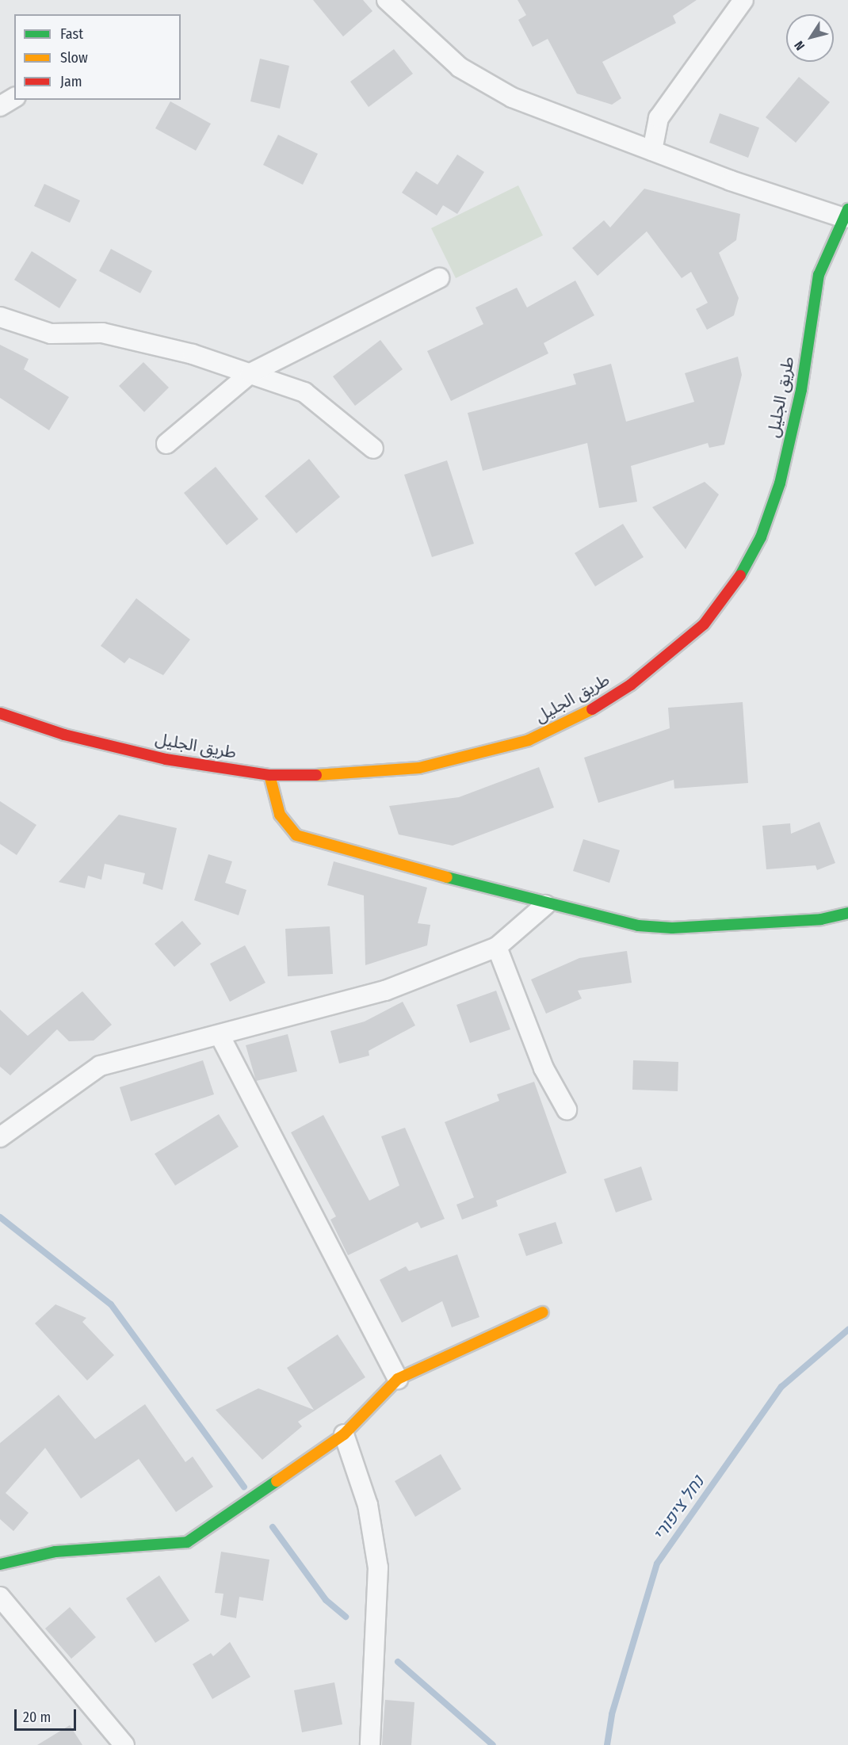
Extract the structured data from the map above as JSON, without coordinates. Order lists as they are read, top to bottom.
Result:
{
  "streets": {
    "street": ["طريق الجليل"]
  },
  "water": ["נחל ציפורי"],
  "legend": ["Fast", "Slow", "Jam"],
  "scale_bar": "20 m",
  "north": "bottom left"
}
